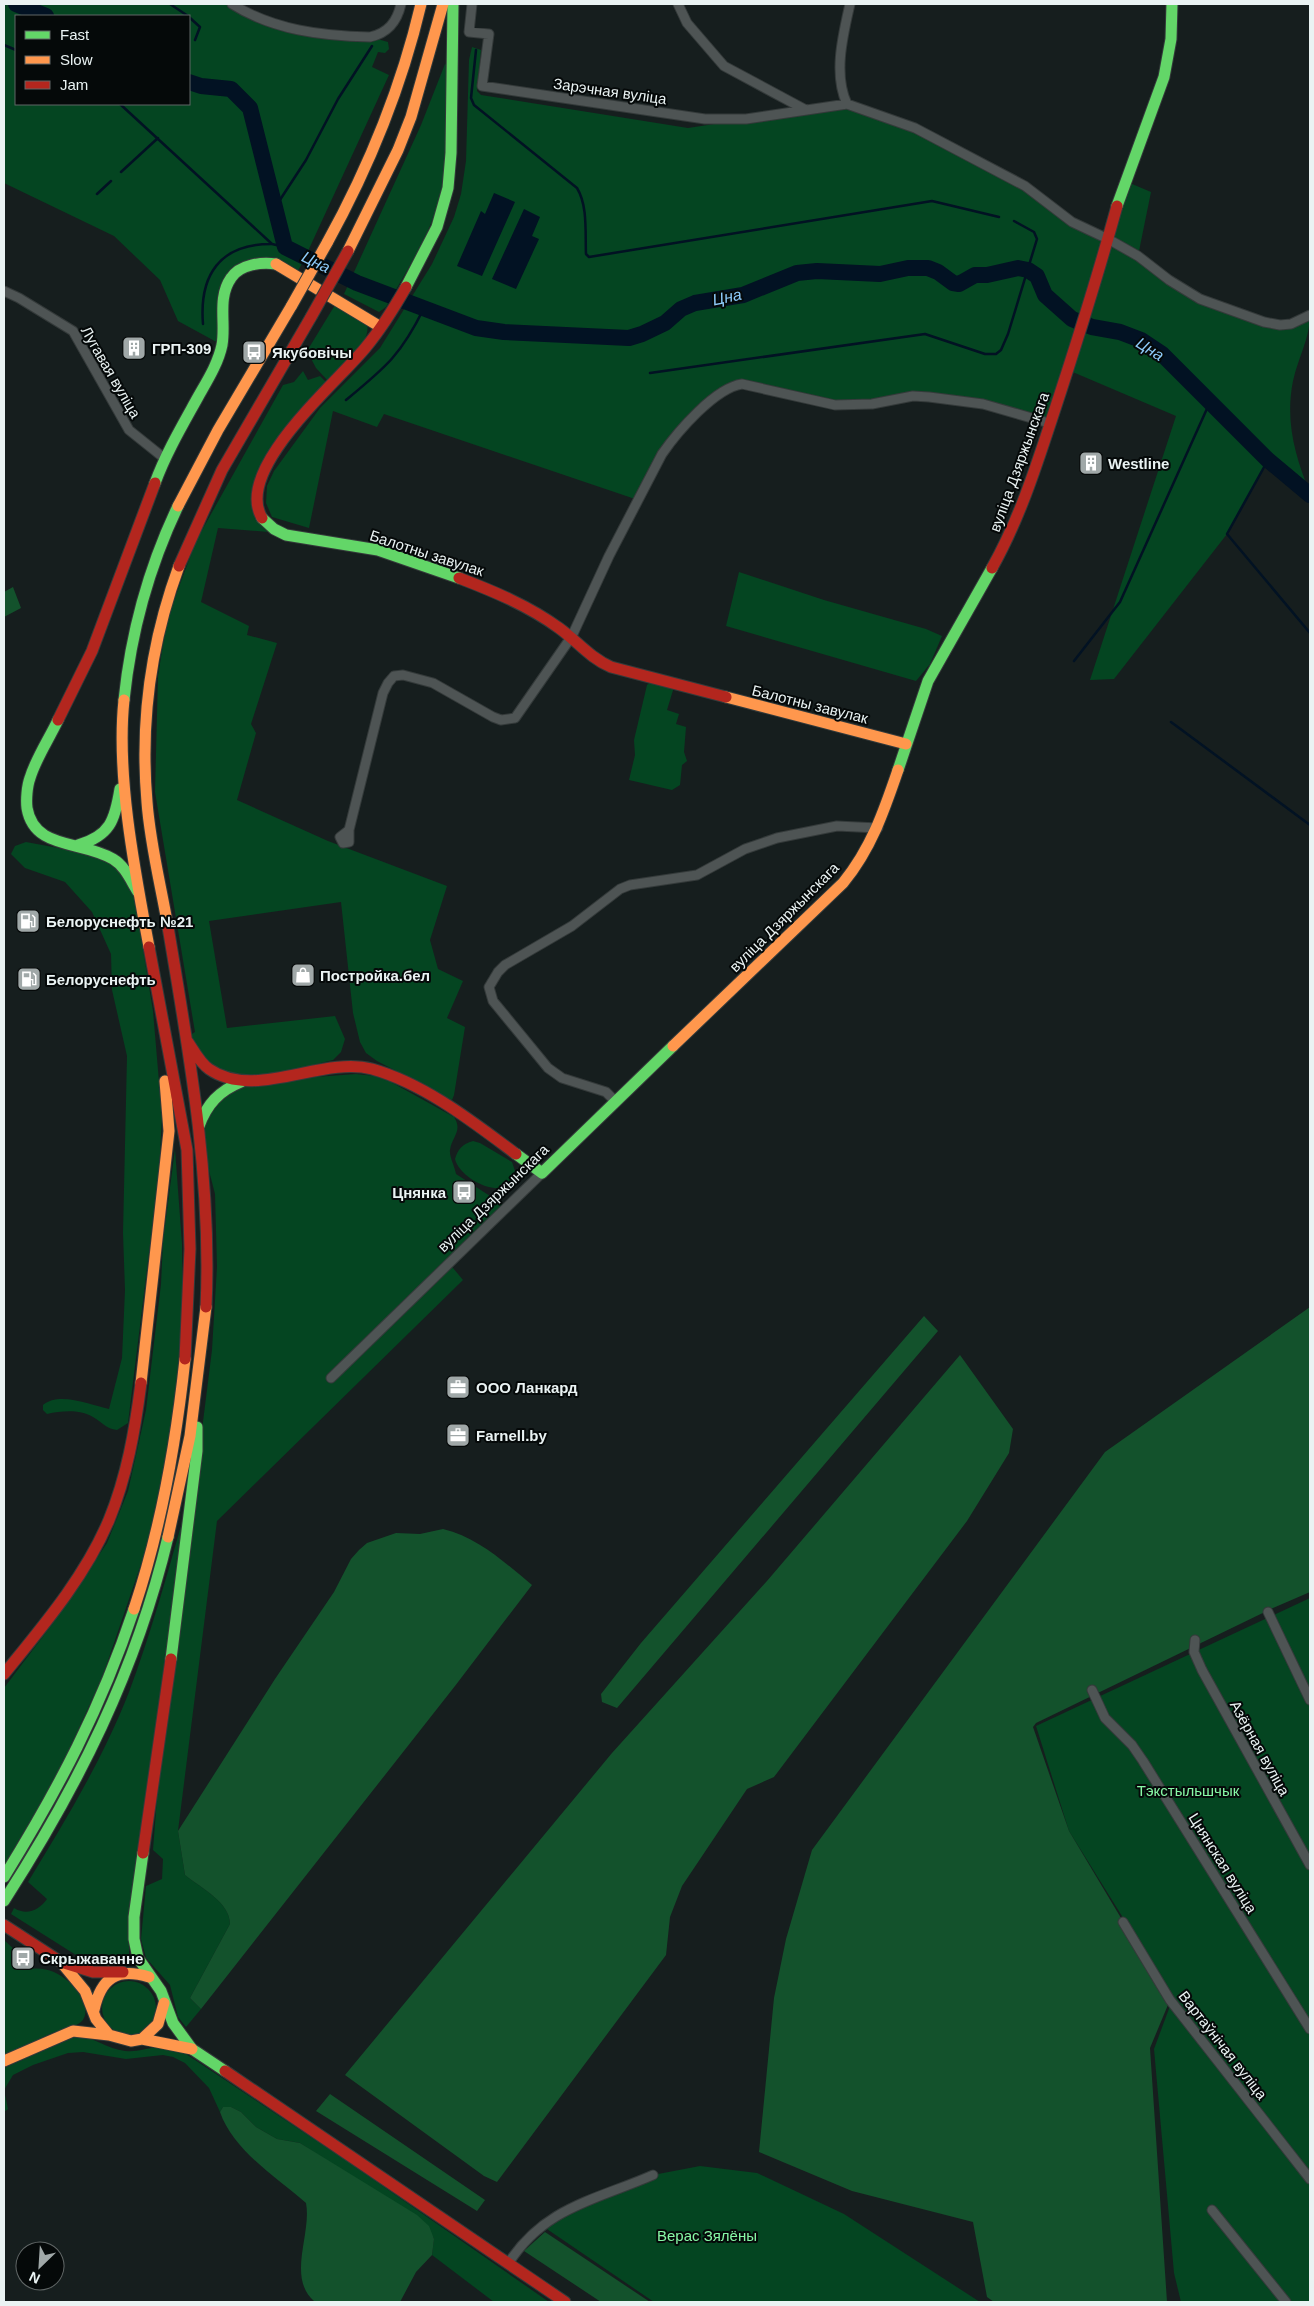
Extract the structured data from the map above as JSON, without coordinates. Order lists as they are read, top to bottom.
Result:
{
  "streets": {
    "main road": ["вуліца Дзяржынскага", "Балотны завулак"],
    "street": [
      "Зарэчная вуліца",
      "Лугавая вуліца",
      "Азёрная вуліца",
      "Цнянская вуліца",
      "Вартаўнічая вуліца"
    ]
  },
  "crossings": [
    ["вуліца Дзяржынскага", "Балотны завулак"]
  ],
  "water": ["Цна"],
  "parks": ["Тэкстыльшчык", "Верас Зялёны"],
  "places": {
    "building": ["ГРП-309", "Westline"],
    "bus stop": ["Якубовічы", "Цнянка", "Скрыжаванне"],
    "fuel station": ["Белоруснефть №21", "Белоруснефть"],
    "shop": ["Постройка.бел"],
    "office": ["ООО Ланкард", "Farnell.by"]
  },
  "legend": ["Fast", "Slow", "Jam"],
  "north": "bottom left"
}
